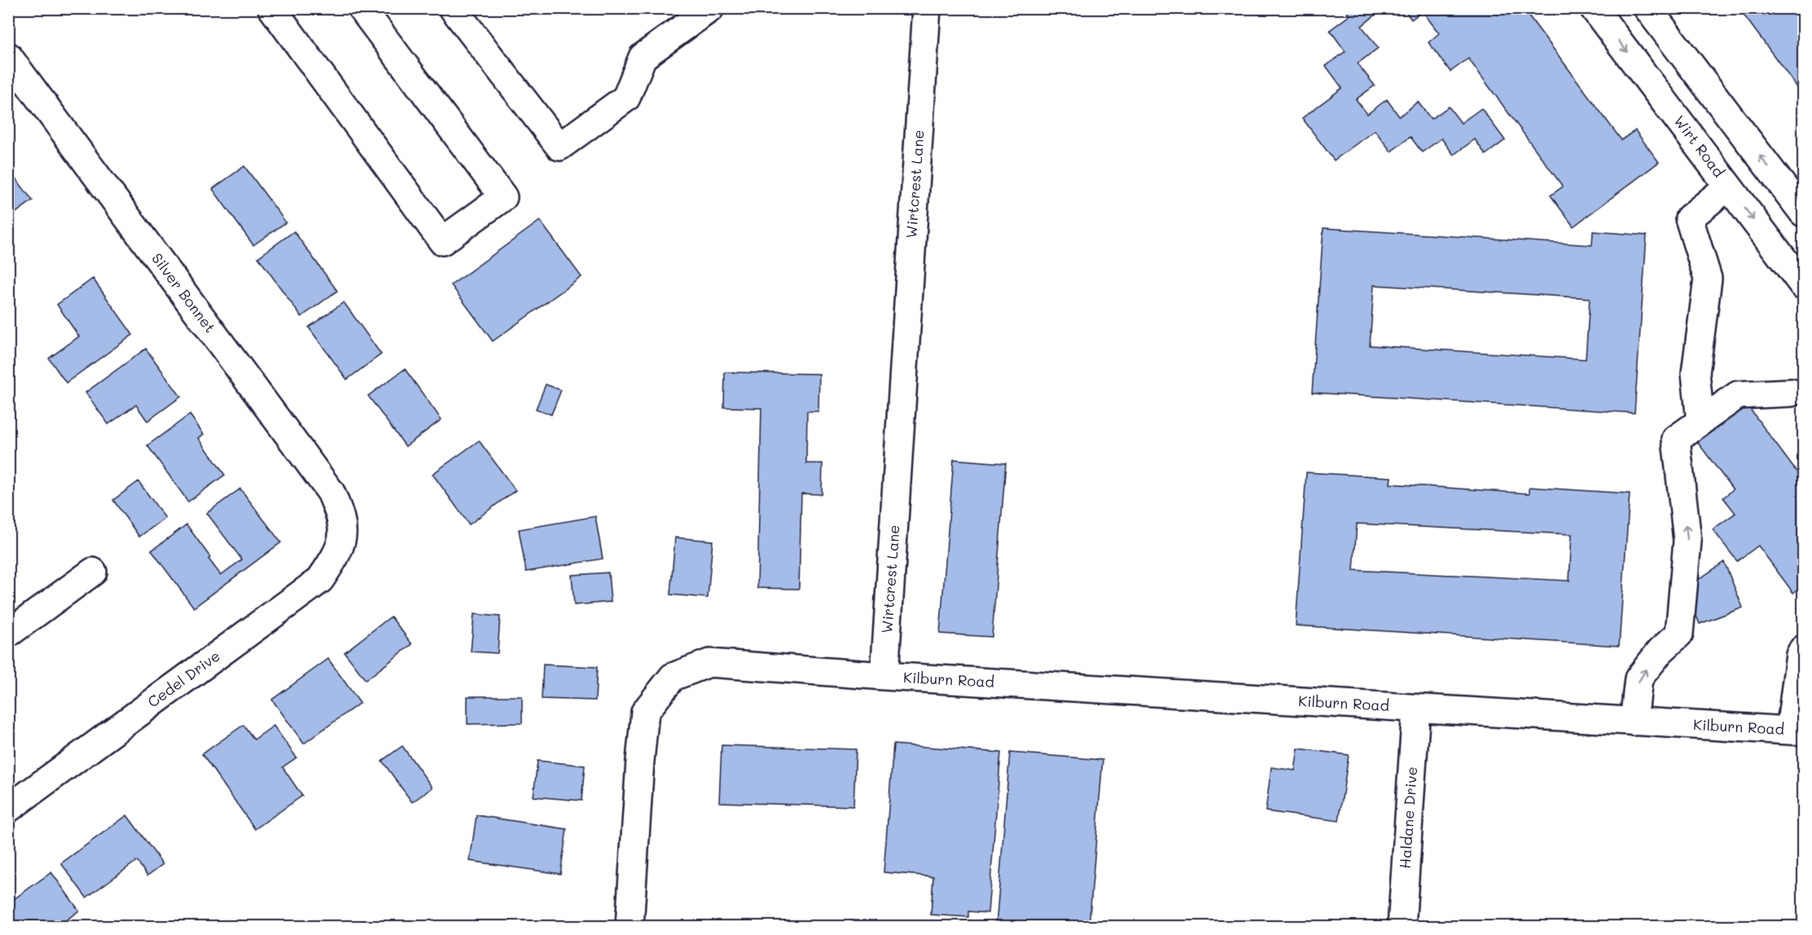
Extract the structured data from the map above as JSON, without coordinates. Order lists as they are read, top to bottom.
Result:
{
  "streets": {
    "street": [
      "Wirt Road",
      "Wirtcrest Lane",
      "Silver Bonnet",
      "Cedel Drive",
      "Kilburn Road",
      "Haldane Drive"
    ]
  },
  "crossings": [
    ["Wirtcrest Lane", "Kilburn Road"],
    ["Silver Bonnet", "Cedel Drive"],
    ["Kilburn Road", "Haldane Drive"]
  ]
}
